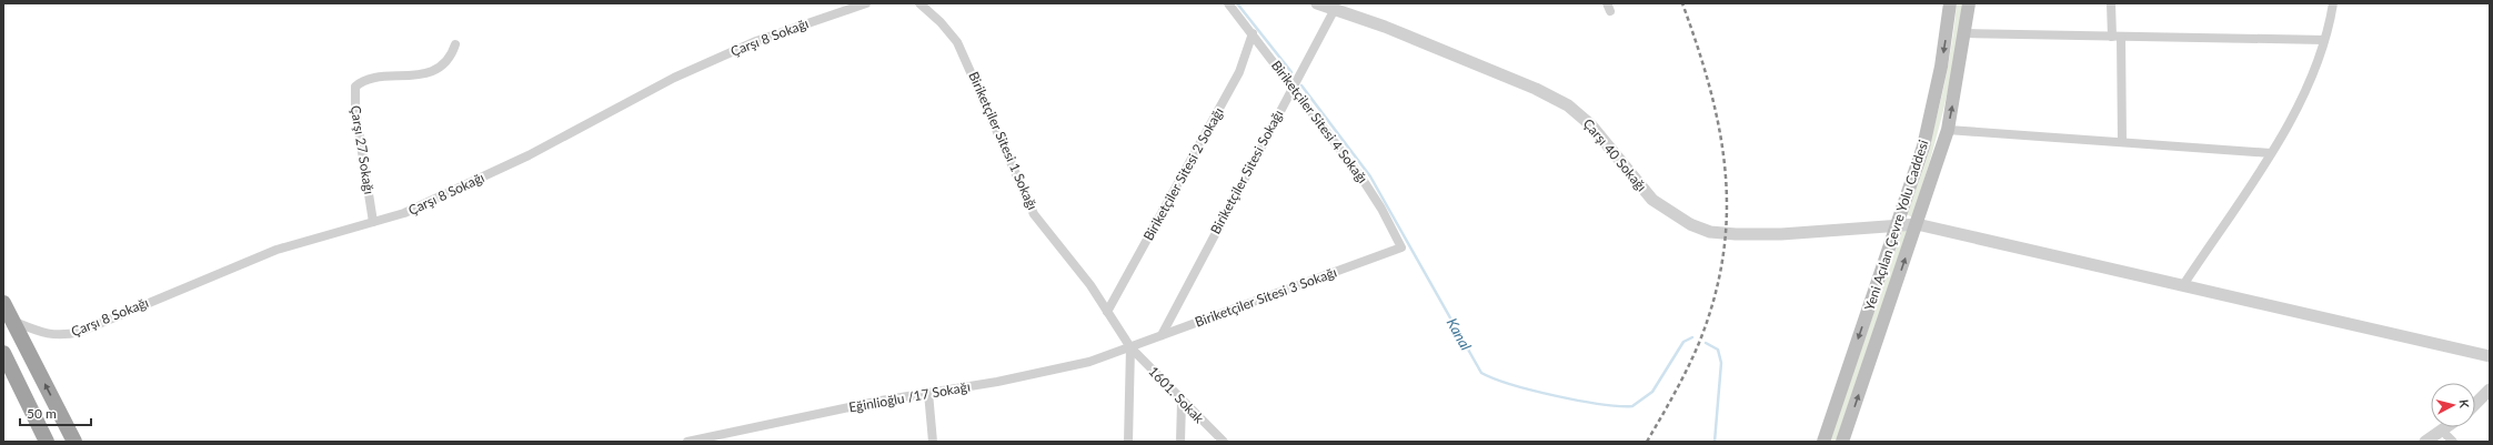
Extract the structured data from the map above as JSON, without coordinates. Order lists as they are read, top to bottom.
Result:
{
  "streets": {
    "main road": ["Yeni Açılan Çevre Yolu Caddesi"],
    "street": [
      "Çarşı 8 Sokağı",
      "Biriketçiler Sitesi 4 Sokağı",
      "Biriketçiler Sitesi 1 Sokağı",
      "Çarşı 27 Sokağı",
      "Çarşı 40 Sokağı",
      "Biriketçiler Sitesi Sokağı",
      "Biriketçiler Sitesi 2 Sokağı",
      "Biriketçiler Sitesi 3 Sokağı",
      "1601. Sokak",
      "Eğinlioğlu /17 Sokağı"
    ]
  },
  "crossings": [
    ["Çarşı 8 Sokağı", "Çarşı 27 Sokağı"],
    ["Biriketçiler Sitesi 4 Sokağı", "Biriketçiler Sitesi Sokağı"],
    ["Biriketçiler Sitesi 4 Sokağı", "Biriketçiler Sitesi 2 Sokağı"],
    ["Biriketçiler Sitesi 4 Sokağı", "Biriketçiler Sitesi 3 Sokağı"],
    ["Biriketçiler Sitesi 1 Sokağı", "Biriketçiler Sitesi 2 Sokağı"],
    ["Biriketçiler Sitesi 1 Sokağı", "Biriketçiler Sitesi 3 Sokağı"],
    ["Biriketçiler Sitesi 1 Sokağı", "1601. Sokak"],
    ["Biriketçiler Sitesi 1 Sokağı", "Eğinlioğlu /17 Sokağı"],
    ["Çarşı 40 Sokağı", "Biriketçiler Sitesi Sokağı"],
    ["Çarşı 40 Sokağı", "Yeni Açılan Çevre Yolu Caddesi"],
    ["Biriketçiler Sitesi Sokağı", "Biriketçiler Sitesi 3 Sokağı"],
    ["Biriketçiler Sitesi 3 Sokağı", "1601. Sokak"],
    ["Biriketçiler Sitesi 3 Sokağı", "Eğinlioğlu /17 Sokağı"],
    ["1601. Sokak", "Eğinlioğlu /17 Sokağı"]
  ],
  "water": ["Kanal"],
  "scale_bar": "50 m",
  "north": "right"
}
